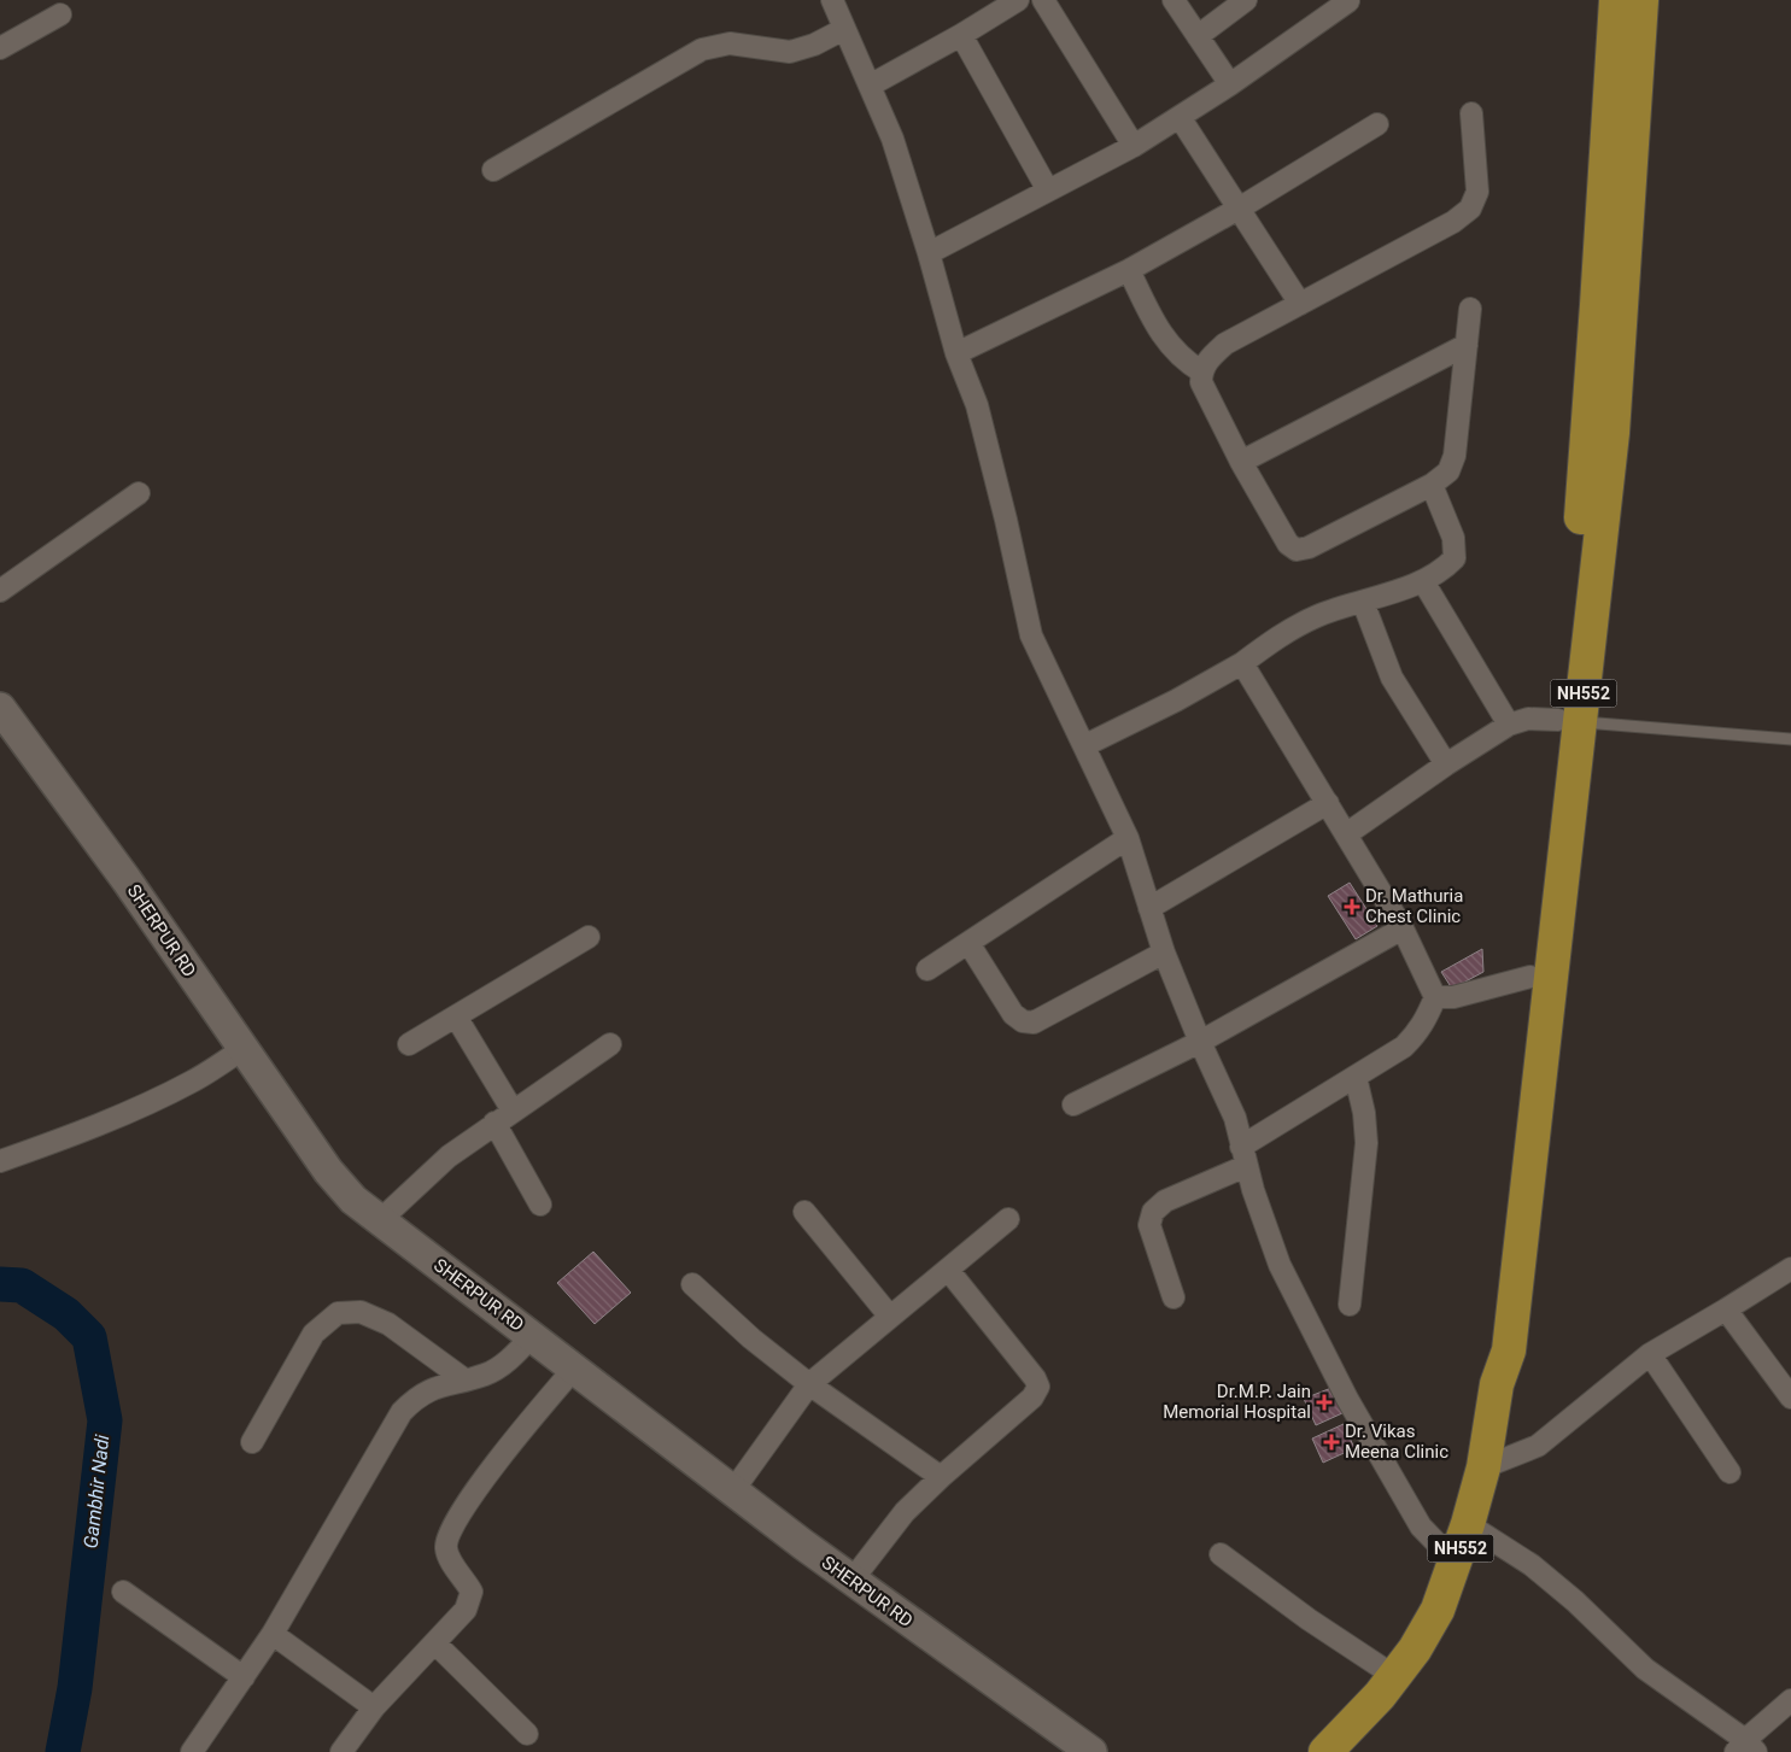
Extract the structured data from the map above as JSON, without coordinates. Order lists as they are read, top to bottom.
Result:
{
  "streets": {
    "highway": ["NH552"],
    "street": ["SHERPUR RD"]
  },
  "water": ["Gambhir Nadi"],
  "places": {
    "health": ["Dr. Mathuria Chest Clinic", "Dr.M.P. Jain Memorial Hospital", "Dr. Vikas Meena Clinic"]
  }
}
